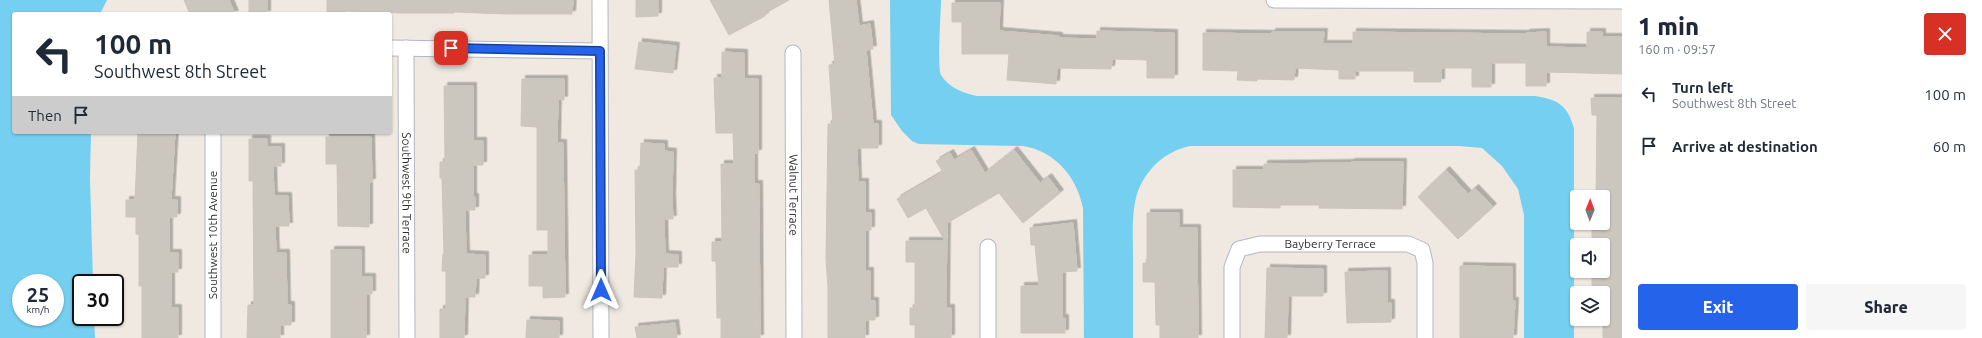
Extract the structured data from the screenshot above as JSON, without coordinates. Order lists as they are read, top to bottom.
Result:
{
  "streets": {
    "street": [
      "Southwest 9th Terrace",
      "Walnut Terrace",
      "Southwest 10th Avenue",
      "Bayberry Terrace"
    ]
  },
  "north": "top",
  "page": {
    "heading": ["1 min", "160 m · 09:57"],
    "turn": ["100 m", "Southwest 8th Street"],
    "list": [
      {
        "name": "Turn left",
        "note": "Southwest 8th Street",
        "value": "100 m"
      },
      {
        "name": "Arrive at destination",
        "value": "60 m"
      }
    ],
    "then": "Then",
    "speed": "25 km/h",
    "limit": "30",
    "buttons": ["Exit", "Share"]
  }
}
